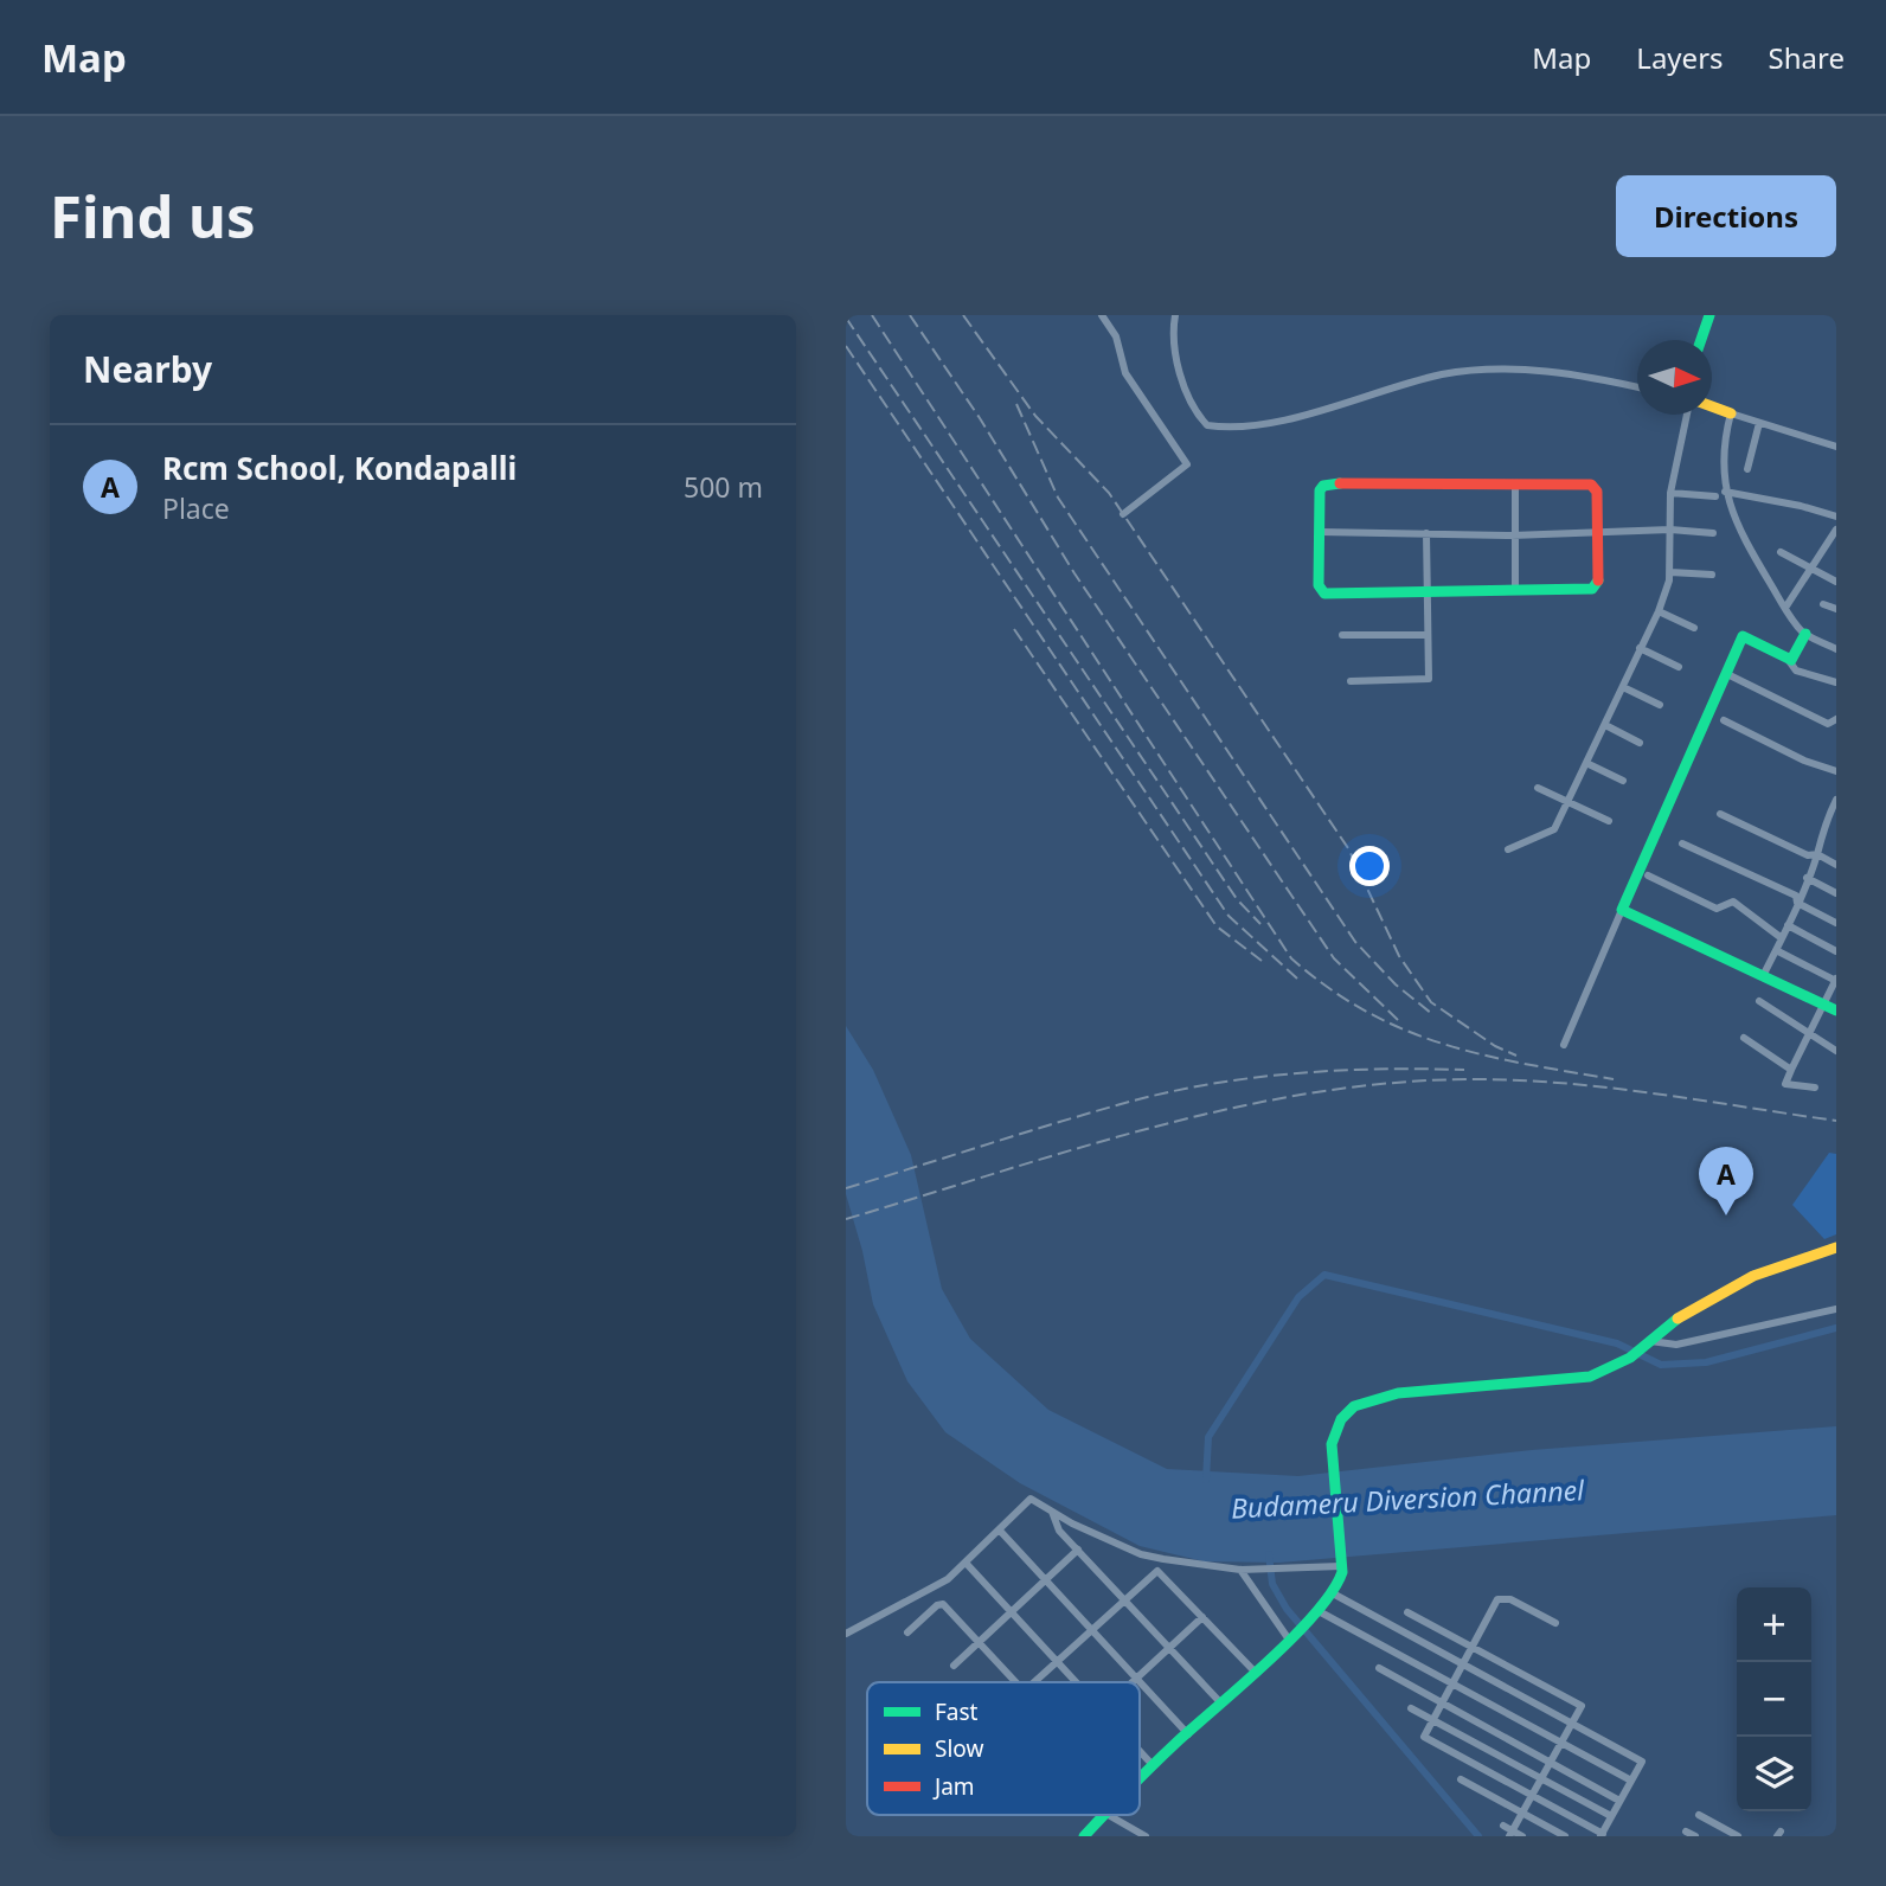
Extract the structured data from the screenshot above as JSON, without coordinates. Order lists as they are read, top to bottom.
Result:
{
  "water": ["Budameru Diversion Channel"],
  "legend": ["Fast", "Slow", "Jam"],
  "north": "right",
  "page": {
    "header": "Map",
    "nav": ["Map", "Layers", "Share"],
    "buttons": "Directions",
    "title": "Find us",
    "heading": "Nearby",
    "list": [
      {
        "mark": "A",
        "name": "Rcm School, Kondapalli",
        "note": "Place",
        "value": "500 m"
      }
    ],
    "pins": "A",
    "map_buttons": ["+", "−"]
  }
}
